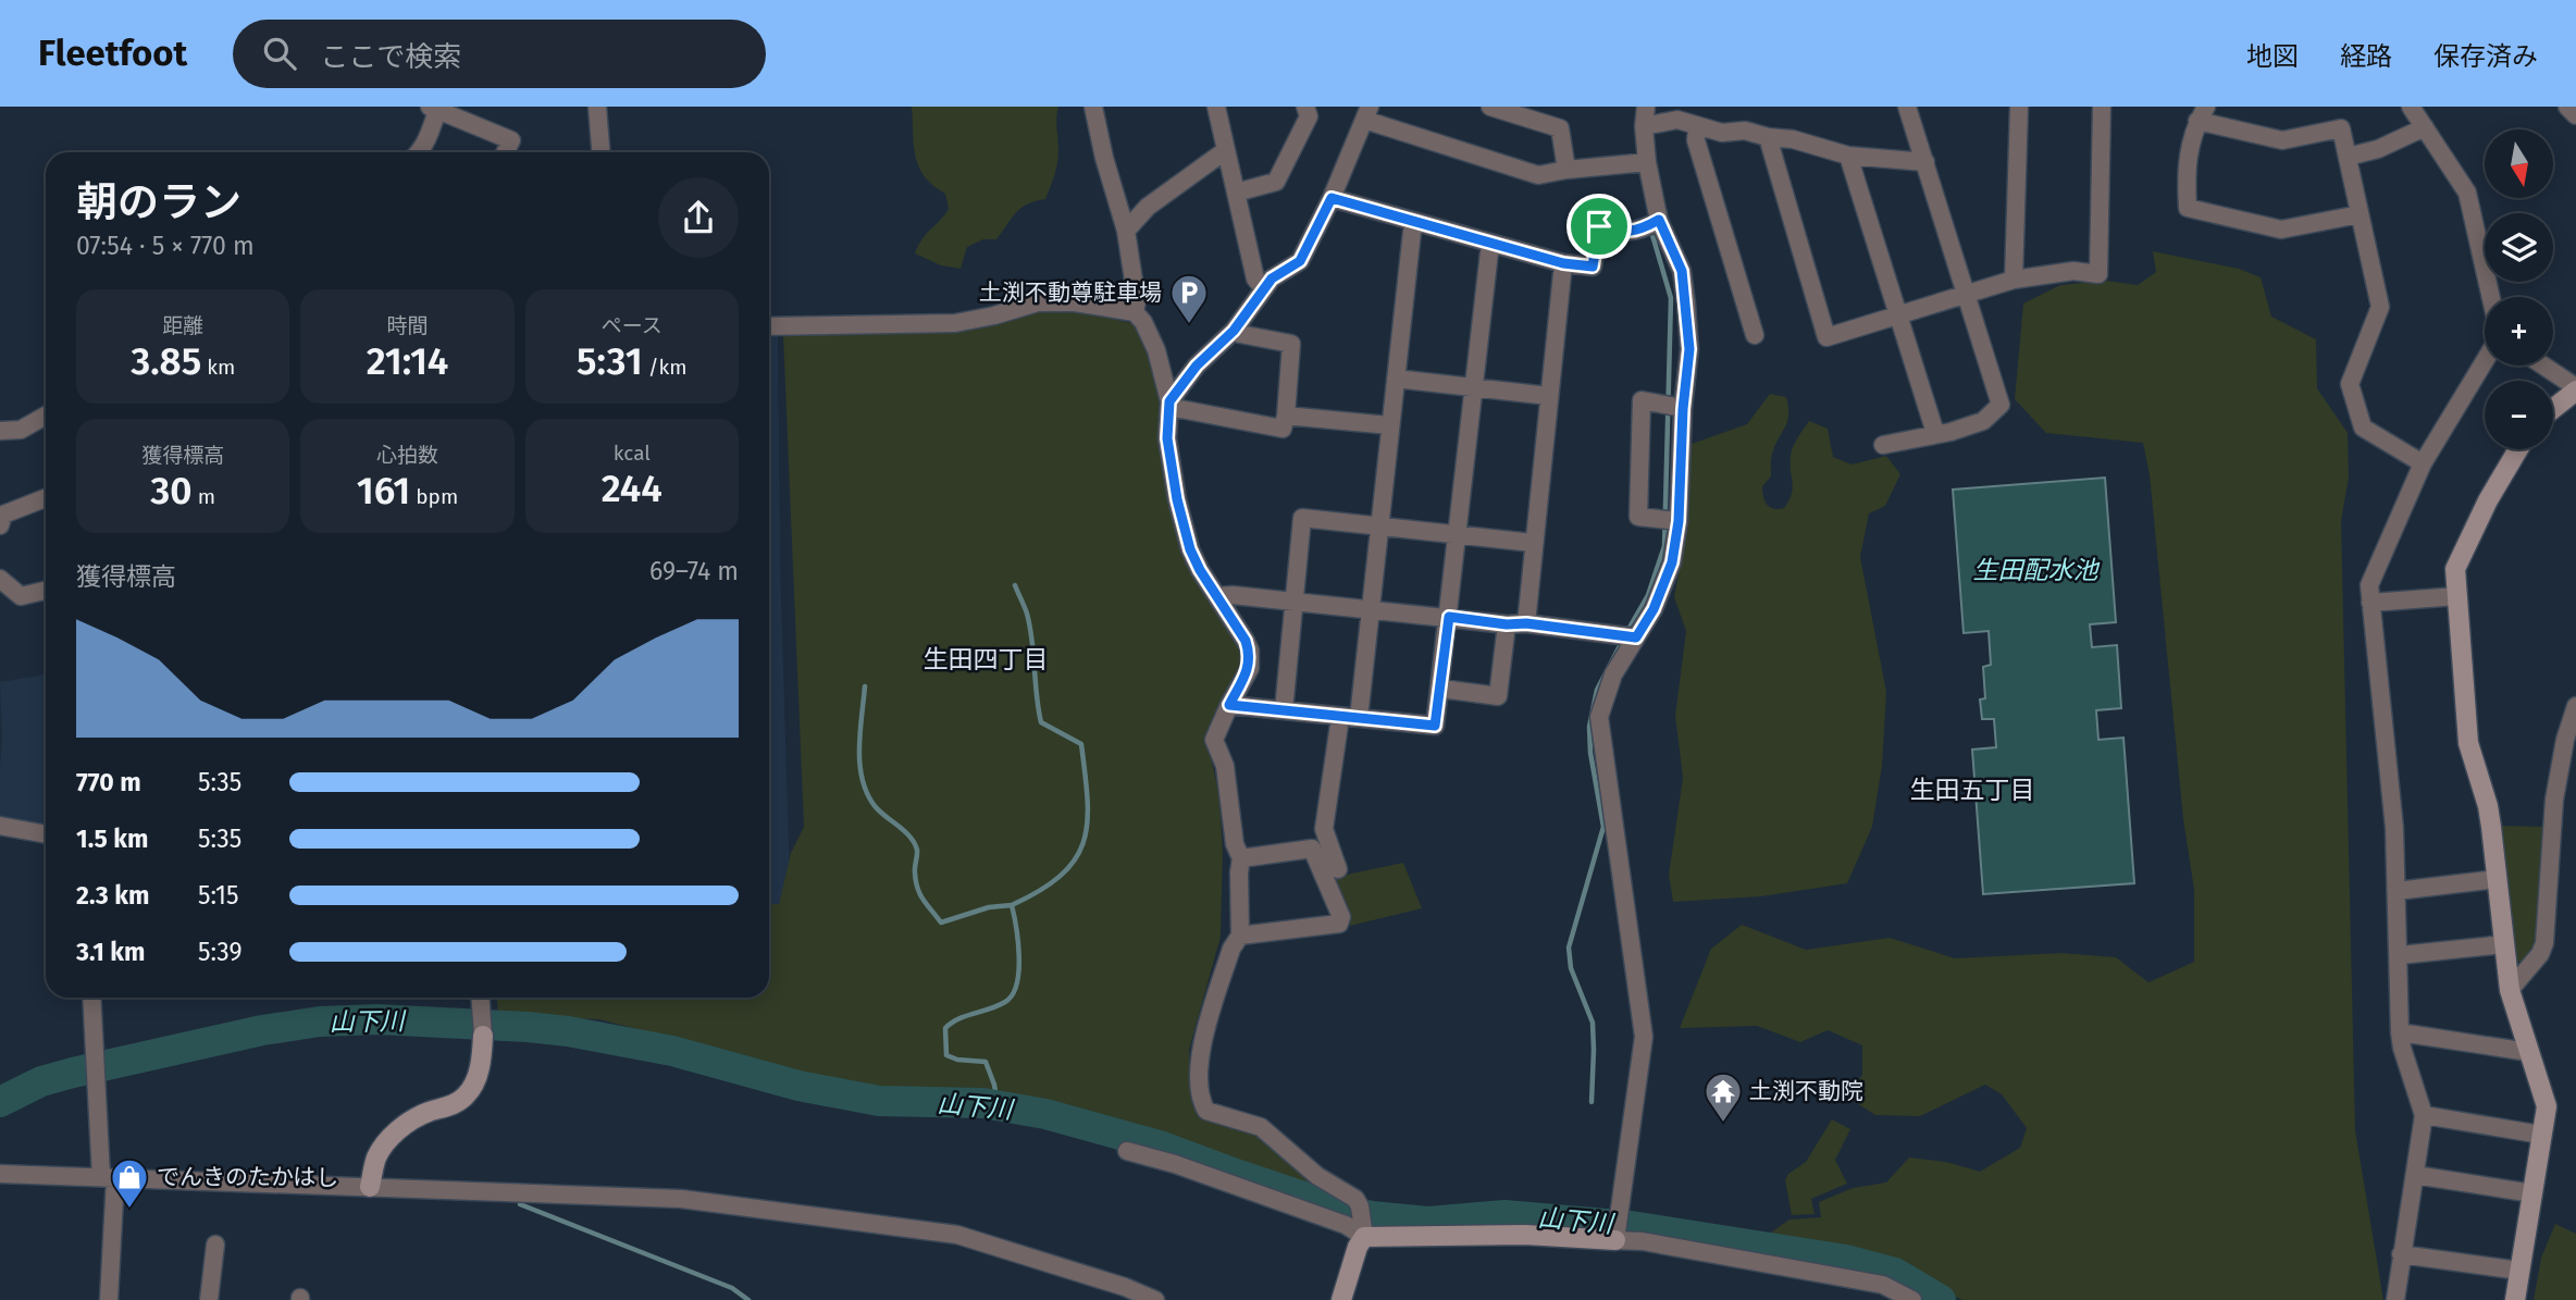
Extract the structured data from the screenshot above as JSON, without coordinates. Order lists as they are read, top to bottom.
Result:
{
  "districts": ["生田四丁目", "生田五丁目"],
  "water": ["生田配水池", "山下川"],
  "places": {
    "parking": ["土渕不動尊駐車場"],
    "temple": ["土渕不動院"],
    "shop": ["でんきのたかはし"]
  },
  "north": "bottom",
  "page": {
    "header": "Fleetfoot",
    "search": "ここで検索",
    "nav": ["地図", "経路", "保存済み"],
    "map_buttons": ["+", "−"],
    "heading": ["朝のラン", "07:54 · 5 × 770 m"],
    "stats": [
      ["距離", "3.85 km"],
      ["時間", "21:14"],
      ["ペース", "5:31 /km"],
      ["獲得標高", "30 m"],
      ["心拍数", "161 bpm"],
      ["kcal", "244"]
    ],
    "chart": ["獲得標高", "69–74 m"],
    "list": [
      {
        "name": "770 m",
        "note": "5:35"
      },
      {
        "name": "1.5 km",
        "note": "5:35"
      },
      {
        "name": "2.3 km",
        "note": "5:15"
      },
      {
        "name": "3.1 km",
        "note": "5:39"
      }
    ]
  }
}
